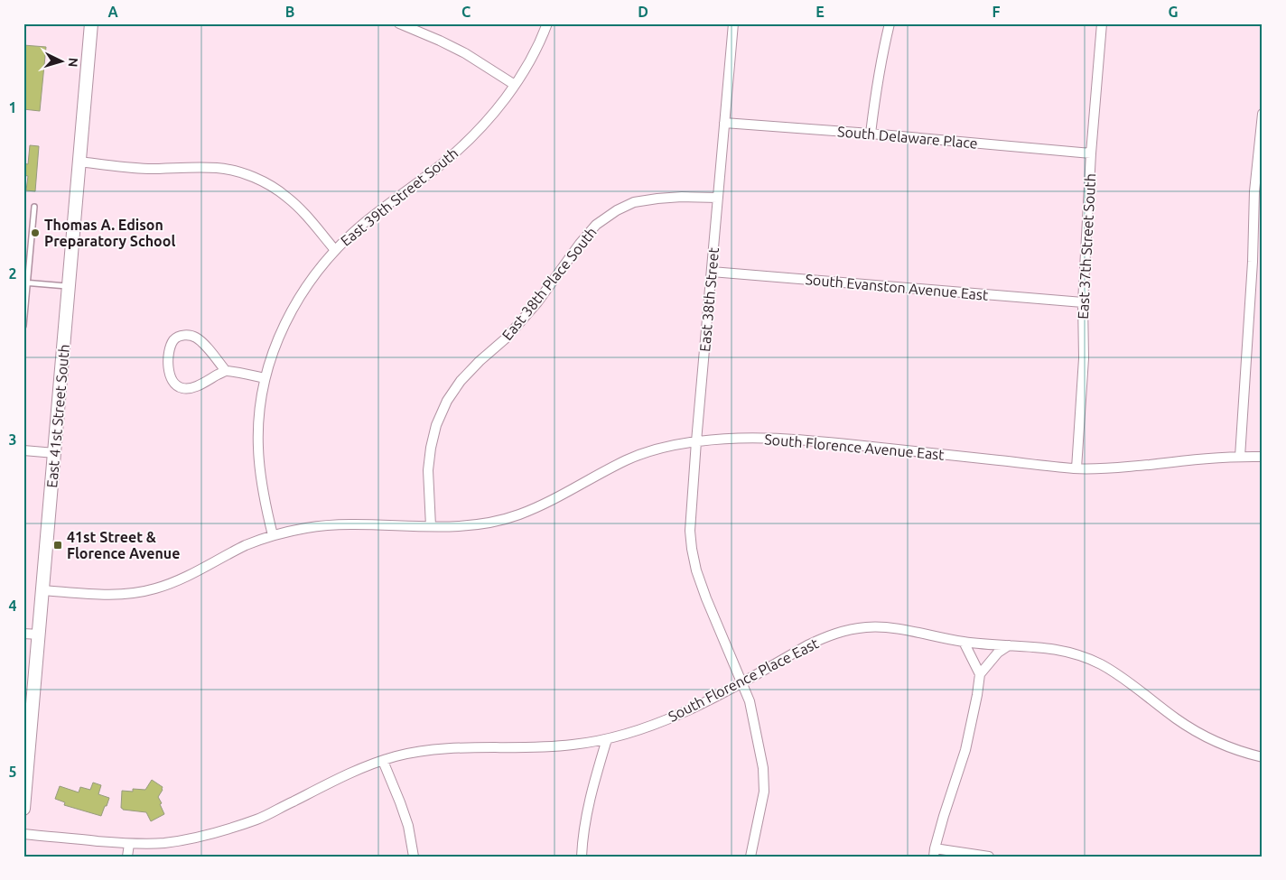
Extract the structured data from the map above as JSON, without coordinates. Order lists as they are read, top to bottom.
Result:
{
  "streets": {
    "main road": ["East 41st Street South"],
    "street": [
      "South Delaware Place",
      "East 39th Street South",
      "East 37th Street South",
      "East 38th Place South",
      "South Evanston Avenue East",
      "East 38th Street",
      "South Florence Avenue East",
      "South Florence Place East"
    ]
  },
  "crossings": [
    ["South Delaware Place", "East 37th Street South"],
    ["South Delaware Place", "East 38th Street"],
    ["East 39th Street South", "South Florence Avenue East"],
    ["East 37th Street South", "South Evanston Avenue East"],
    ["East 37th Street South", "South Florence Avenue East"],
    ["East 38th Place South", "East 38th Street"],
    ["East 38th Place South", "South Florence Avenue East"],
    ["South Evanston Avenue East", "East 38th Street"],
    ["East 38th Street", "South Florence Avenue East"],
    ["East 38th Street", "South Florence Place East"],
    ["East 41st Street South", "South Florence Avenue East"]
  ],
  "places": {
    "other": ["Thomas A. Edison Preparatory School"],
    "transit": ["41st Street & Florence Avenue"]
  },
  "north": "right",
  "grid": {
    "columns": [
      "A",
      "B",
      "C",
      "D",
      "E",
      "F",
      "G"
    ],
    "rows": [
      "1",
      "2",
      "3",
      "4",
      "5"
    ]
  }
}
